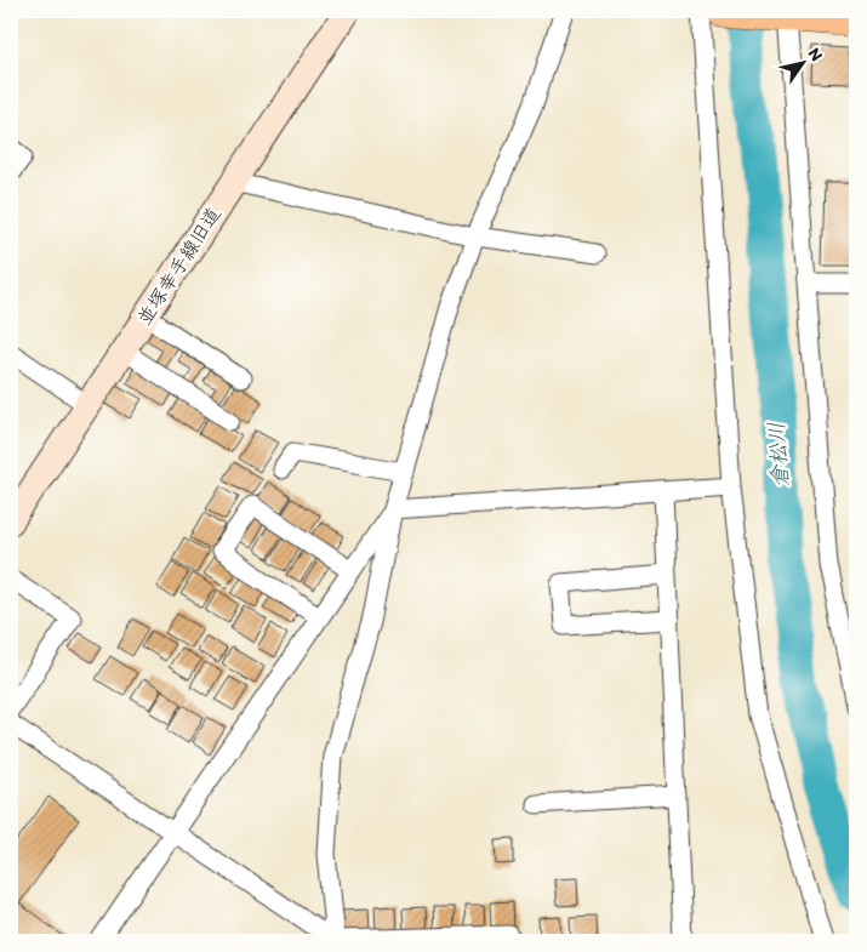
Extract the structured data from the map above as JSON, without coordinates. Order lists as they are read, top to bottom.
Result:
{
  "streets": {
    "street": ["並塚幸手線旧道"]
  },
  "water": ["倉松川"],
  "north": "top right"
}
